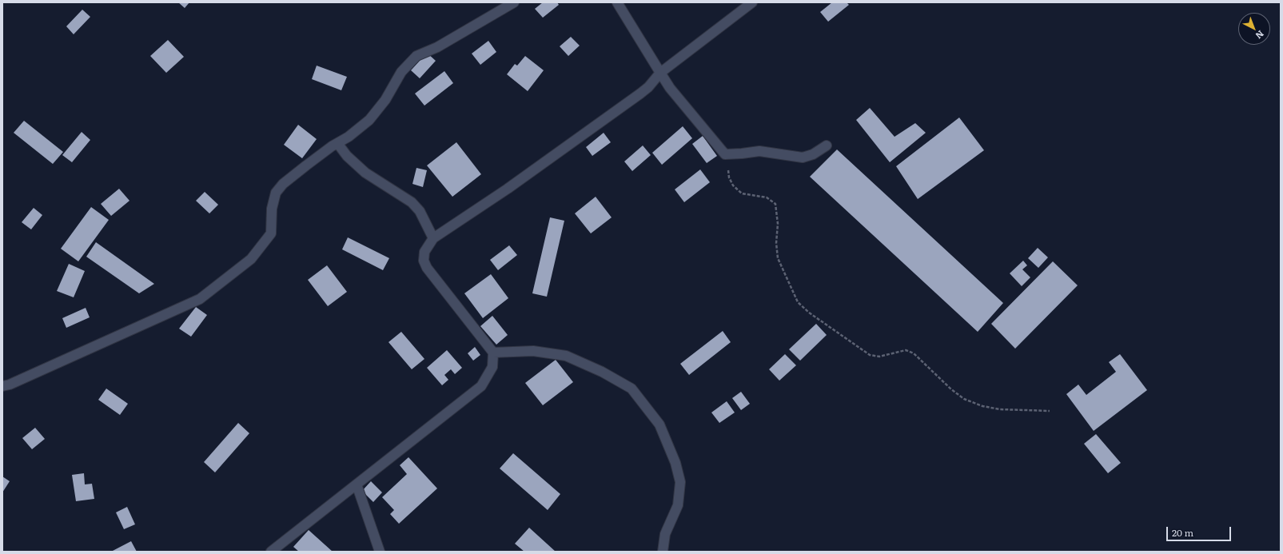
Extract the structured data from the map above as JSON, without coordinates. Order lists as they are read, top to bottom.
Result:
{
  "scale_bar": "20 m",
  "north": "bottom right"
}
